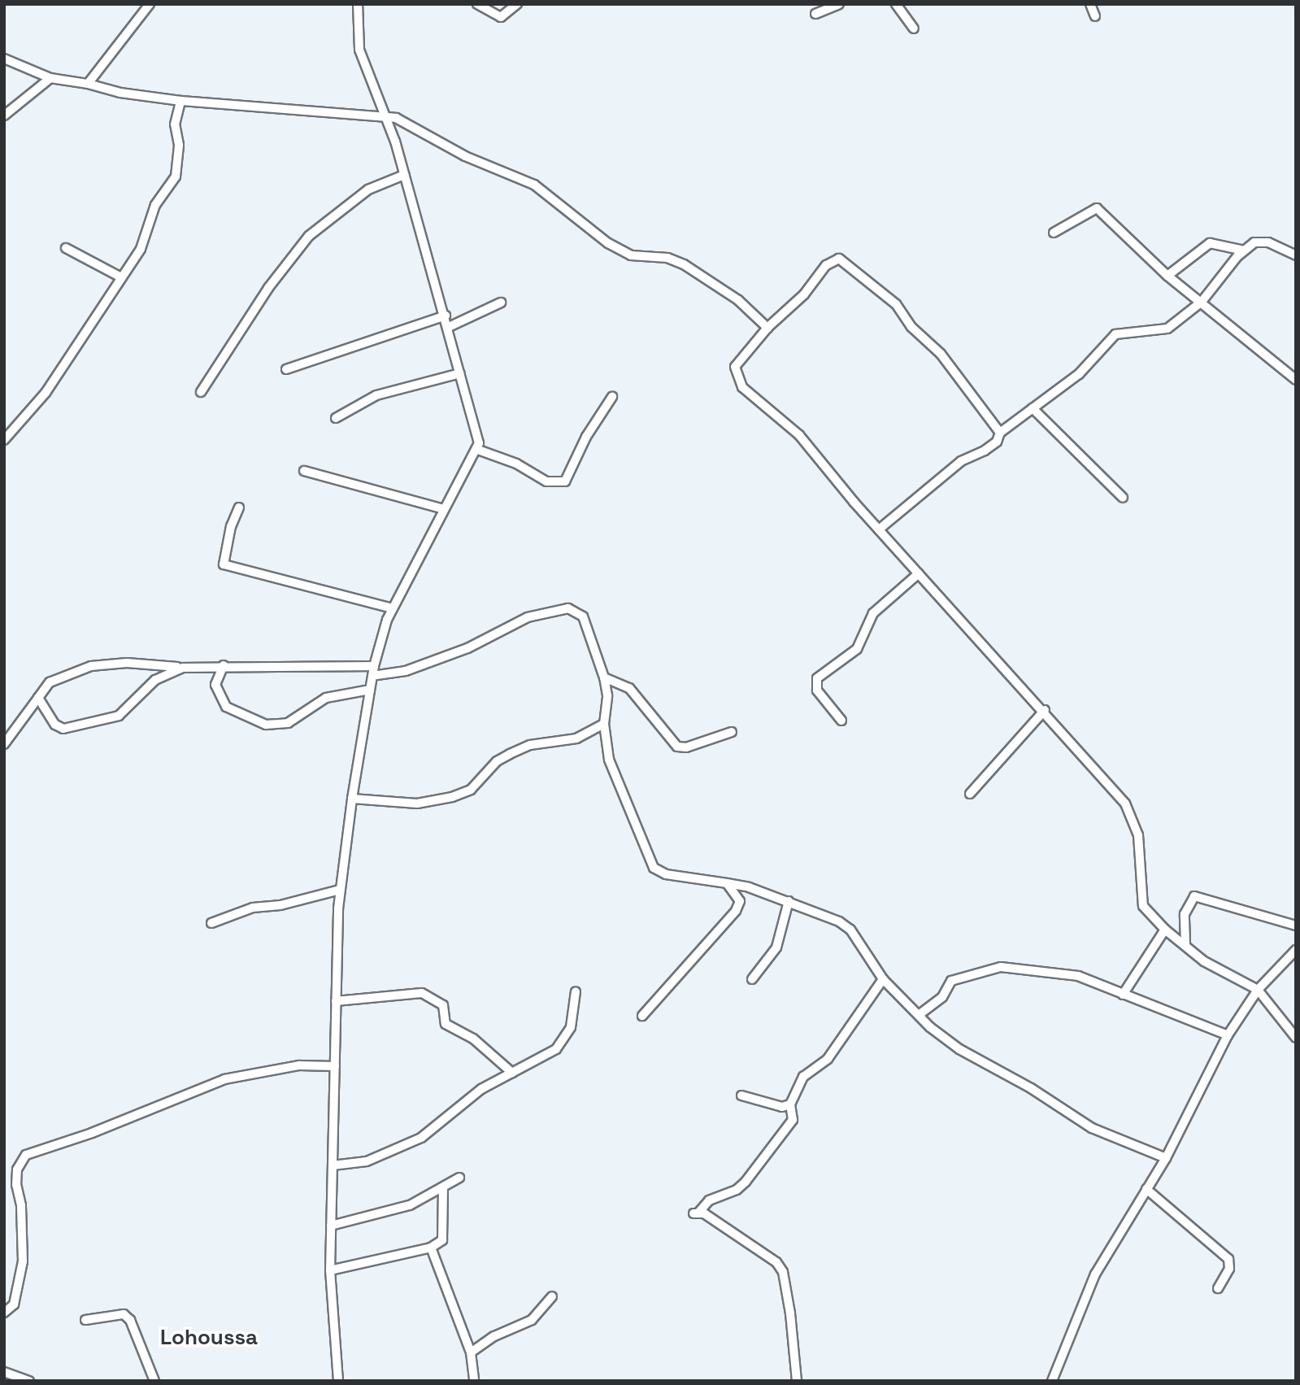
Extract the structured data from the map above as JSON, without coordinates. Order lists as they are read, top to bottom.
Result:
{
  "districts": ["Lohoussa"]
}
